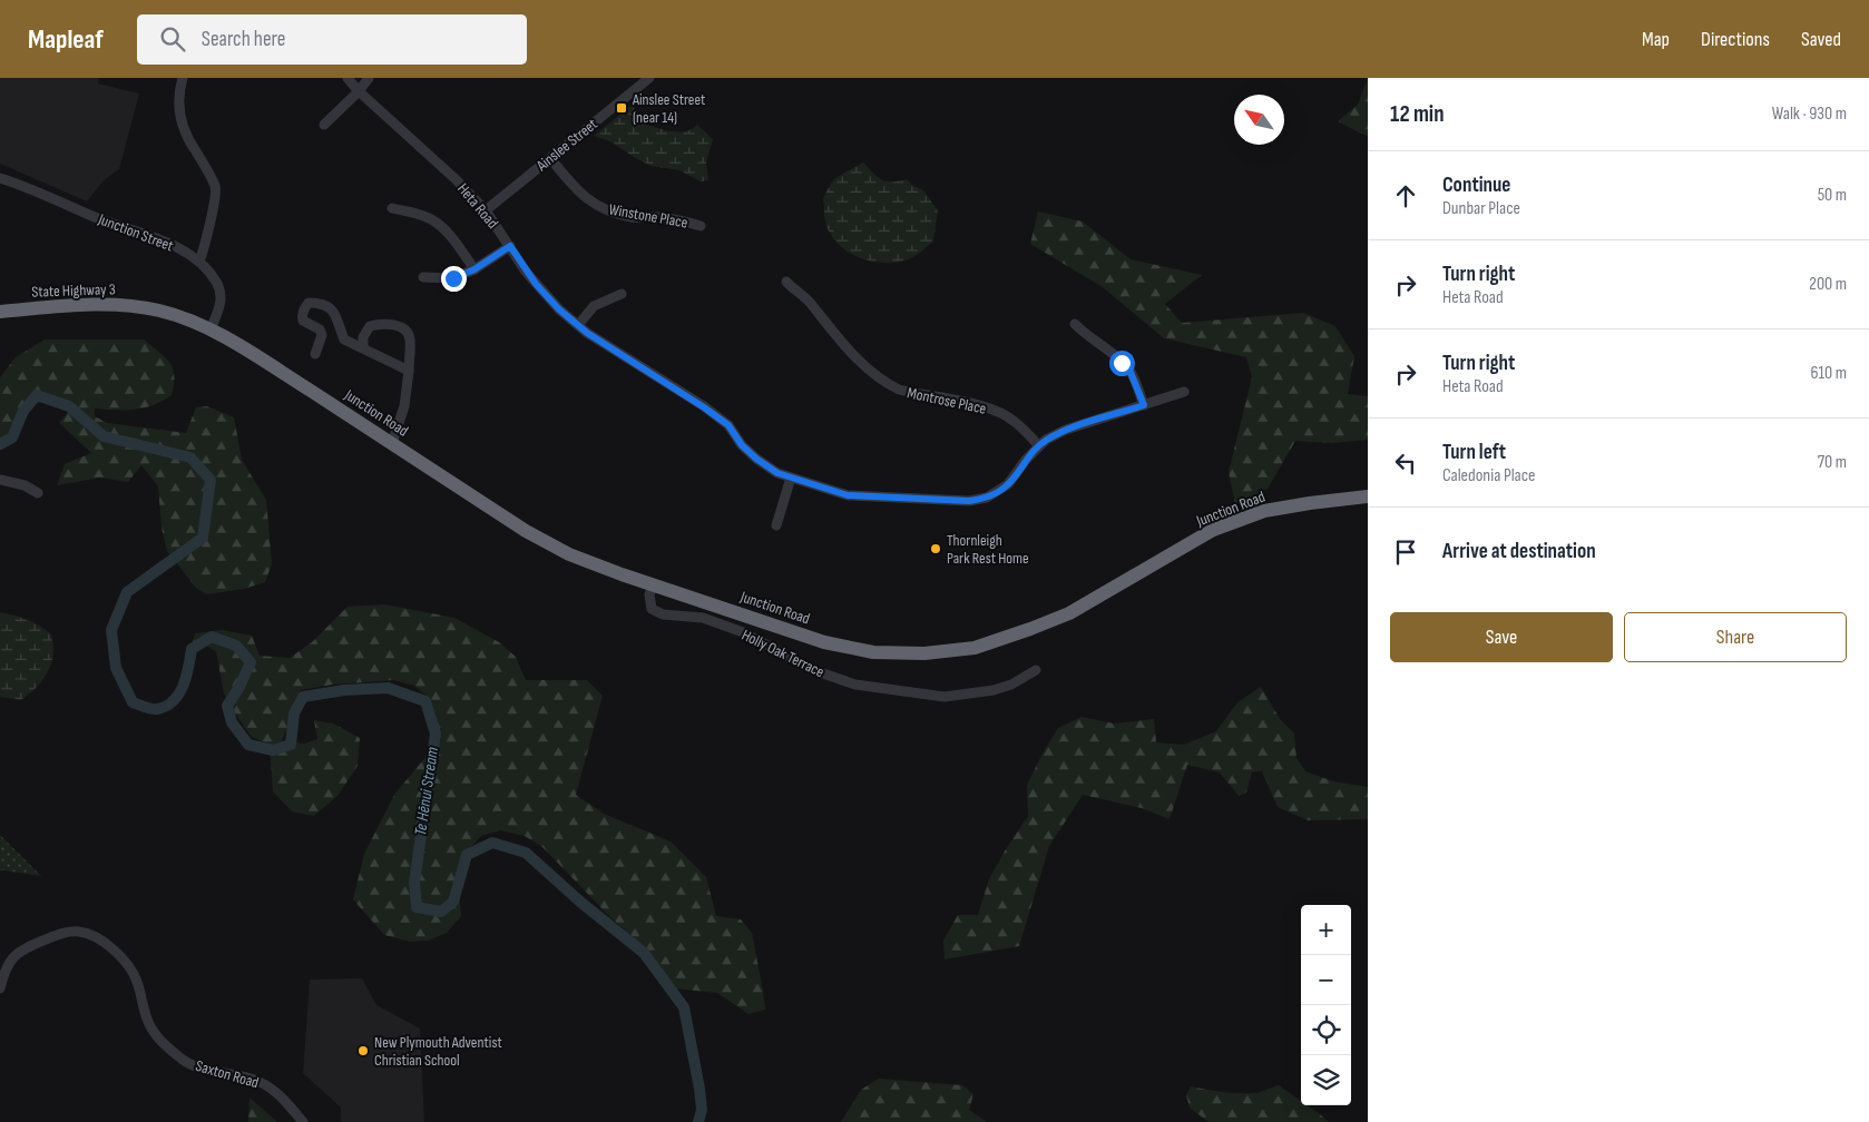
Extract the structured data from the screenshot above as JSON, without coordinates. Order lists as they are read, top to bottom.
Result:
{
  "streets": {
    "highway": ["State Highway 3", "Junction Road"],
    "street": [
      "Ainslee Street",
      "Heta Road",
      "Winstone Place",
      "Junction Street",
      "Montrose Place",
      "Holly Oak Terrace",
      "Saxton Road"
    ]
  },
  "crossings": [
    ["Ainslee Street", "Heta Road"],
    ["Ainslee Street", "Winstone Place"],
    ["Heta Road", "Montrose Place"],
    ["Junction Street", "State Highway 3"],
    ["Junction Street", "Junction Road"],
    ["State Highway 3", "Junction Road"],
    ["Junction Road", "Holly Oak Terrace"]
  ],
  "water": ["Te Hēnui Stream"],
  "places": {
    "transit": ["Ainslee Street (near 14)"],
    "other": ["Thornleigh Park Rest Home", "New Plymouth Adventist Christian School"]
  },
  "north": "top left",
  "page": {
    "header": "Mapleaf",
    "search": "Search here",
    "nav": ["Map", "Directions", "Saved"],
    "heading": ["12 min", "Walk · 930 m"],
    "list": [
      ["Continue", "Dunbar Place", "50 m"],
      ["Turn right", "Heta Road", "200 m"],
      ["Turn right", "Heta Road", "610 m"],
      ["Turn left", "Caledonia Place", "70 m"],
      "Arrive at destination"
    ],
    "buttons": ["Save", "Share"],
    "map_buttons": ["+", "−"]
  }
}
